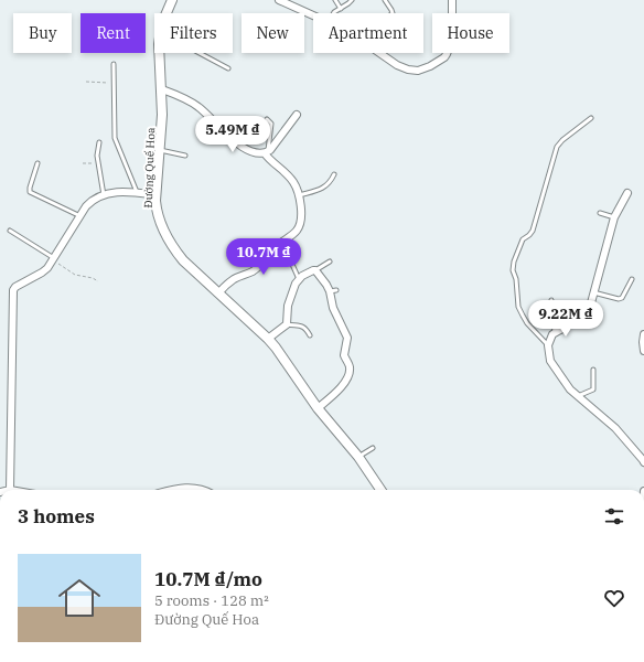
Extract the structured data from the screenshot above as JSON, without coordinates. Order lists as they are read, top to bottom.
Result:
{
  "streets": {
    "street": ["Đường Quế Hoa"]
  },
  "page": {
    "chip": [
      "Buy",
      "Rent",
      "Filters",
      "New",
      "Apartment",
      "House"
    ],
    "price": ["5.49M ₫", "10.7M ₫", "9.22M ₫"],
    "heading": "3 homes",
    "list": [
      {
        "name": "10.7M ₫/mo",
        "note": "5 rooms · 128 m² · Đường Quế Hoa"
      }
    ]
  }
}
